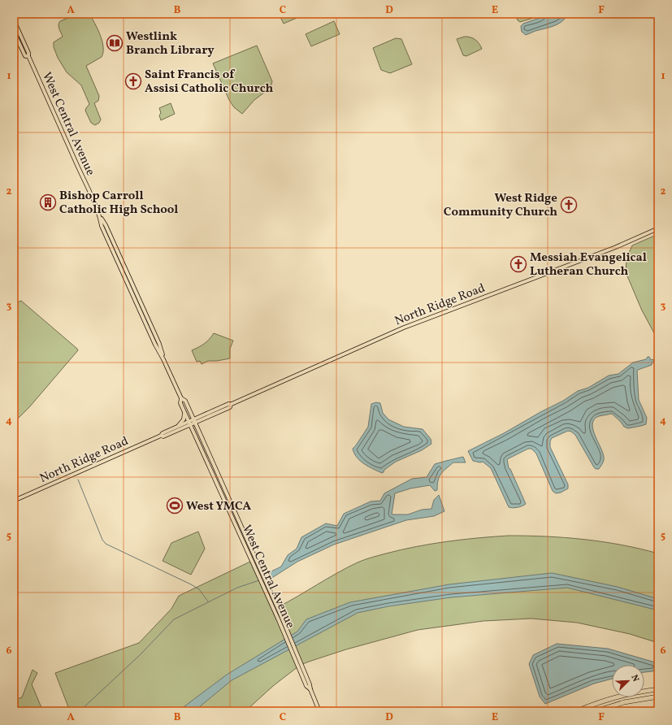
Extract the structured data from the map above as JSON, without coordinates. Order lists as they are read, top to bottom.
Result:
{
  "streets": {
    "main road": ["West Central Avenue", "North Ridge Road"]
  },
  "crossings": [
    ["West Central Avenue", "North Ridge Road"]
  ],
  "places": {
    "library": ["Westlink Branch Library"],
    "church": ["Saint Francis of Assisi Catholic Church", "West Ridge Community Church", "Messiah Evangelical Lutheran Church"],
    "building": ["Bishop Carroll Catholic High School"],
    "sports": ["West YMCA"]
  },
  "north": "top right",
  "grid": {
    "columns": [
      "A",
      "B",
      "C",
      "D",
      "E",
      "F"
    ],
    "rows": [
      "1",
      "2",
      "3",
      "4",
      "5",
      "6"
    ]
  }
}
